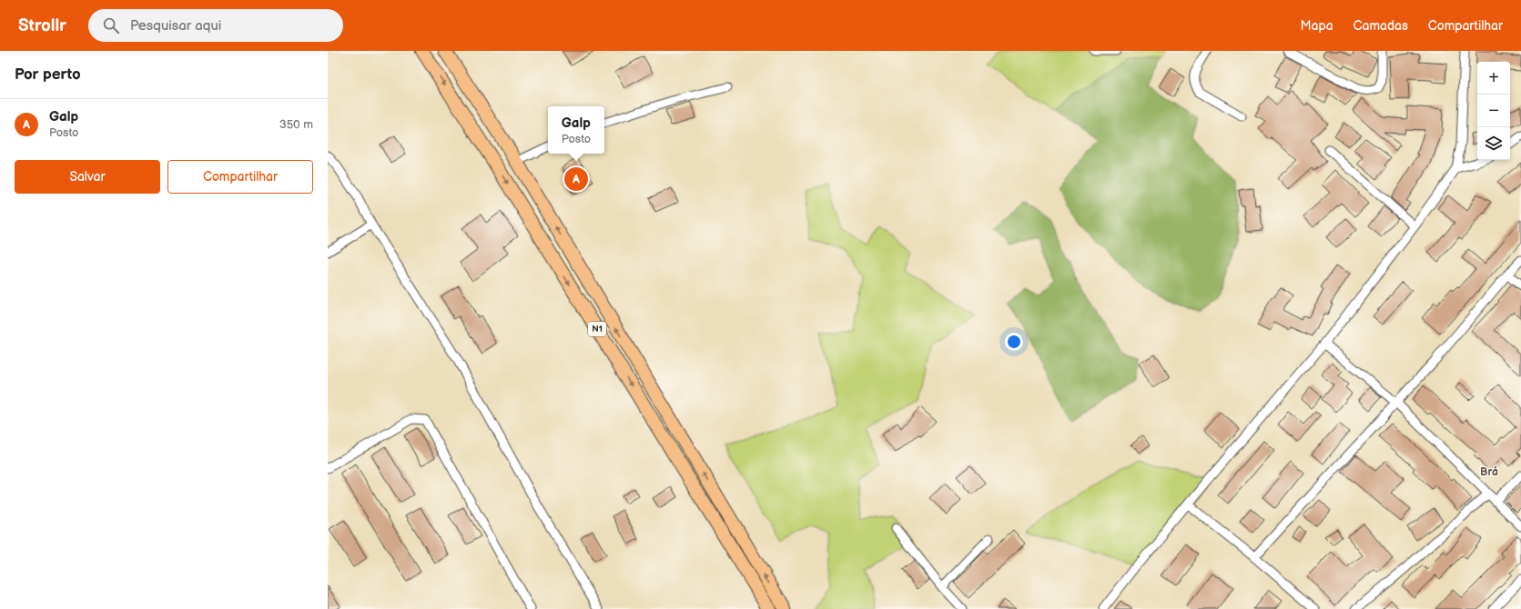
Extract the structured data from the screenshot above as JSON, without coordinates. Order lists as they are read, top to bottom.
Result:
{
  "streets": {
    "main road": ["N1"]
  },
  "districts": ["Brá"],
  "page": {
    "header": "Strollr",
    "search": "Pesquisar aqui",
    "nav": ["Mapa", "Camadas", "Compartilhar"],
    "heading": "Por perto",
    "map_buttons": ["+", "−"],
    "list": [
      {
        "mark": "A",
        "name": "Galp",
        "note": "Posto",
        "value": "350 m"
      }
    ],
    "popup": ["Galp", "Posto"],
    "buttons": ["Salvar", "Compartilhar"],
    "pins": "A"
  }
}
